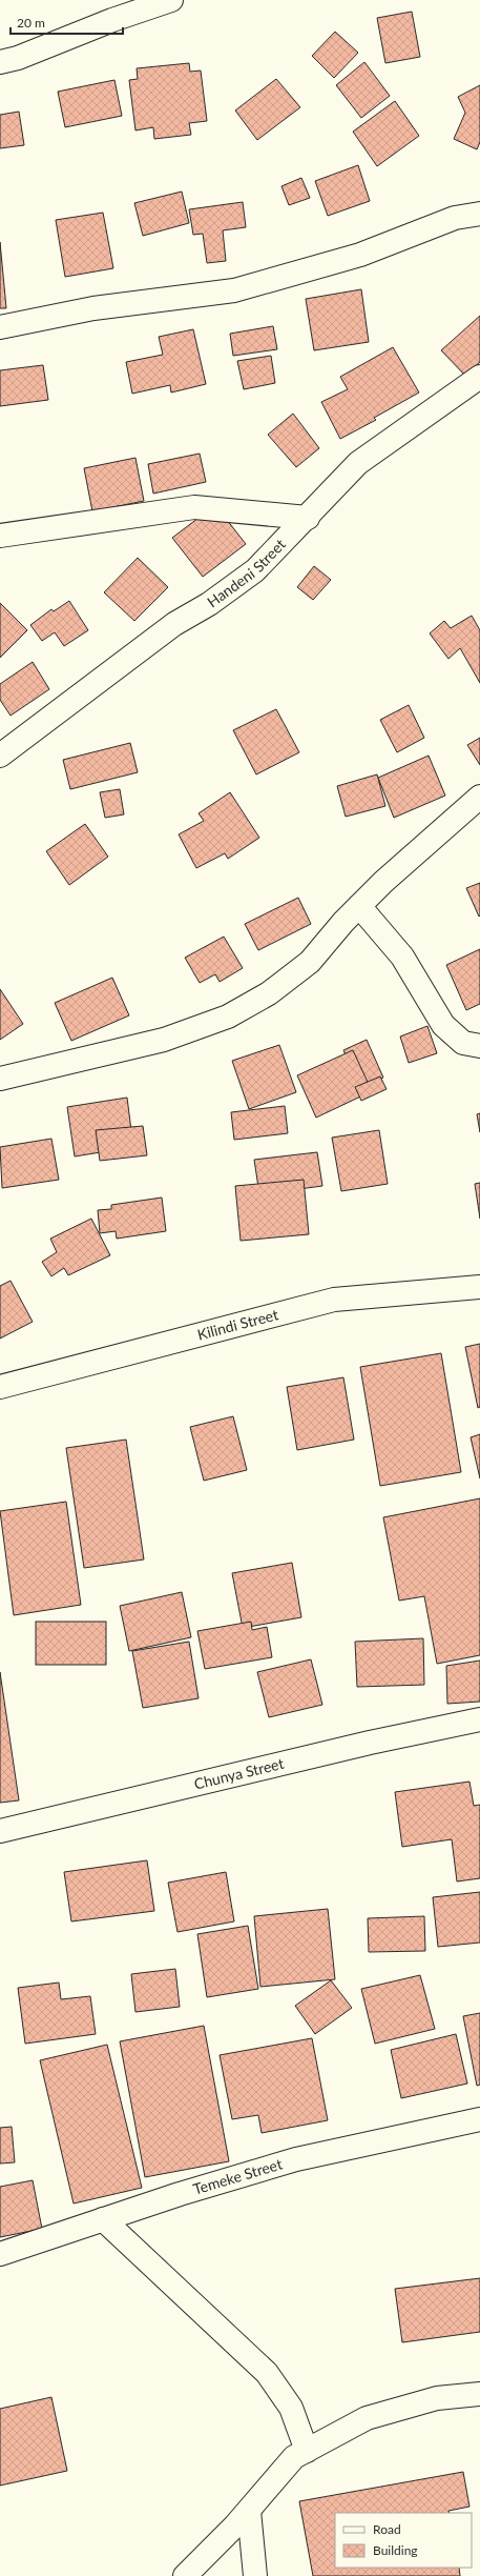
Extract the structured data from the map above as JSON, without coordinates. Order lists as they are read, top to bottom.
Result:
{
  "streets": {
    "street": [
      "Handeni Street",
      "Kilindi Street",
      "Chunya Street",
      "Temeke Street"
    ]
  },
  "legend": ["Road", "Building"],
  "scale_bar": "20 m"
}
